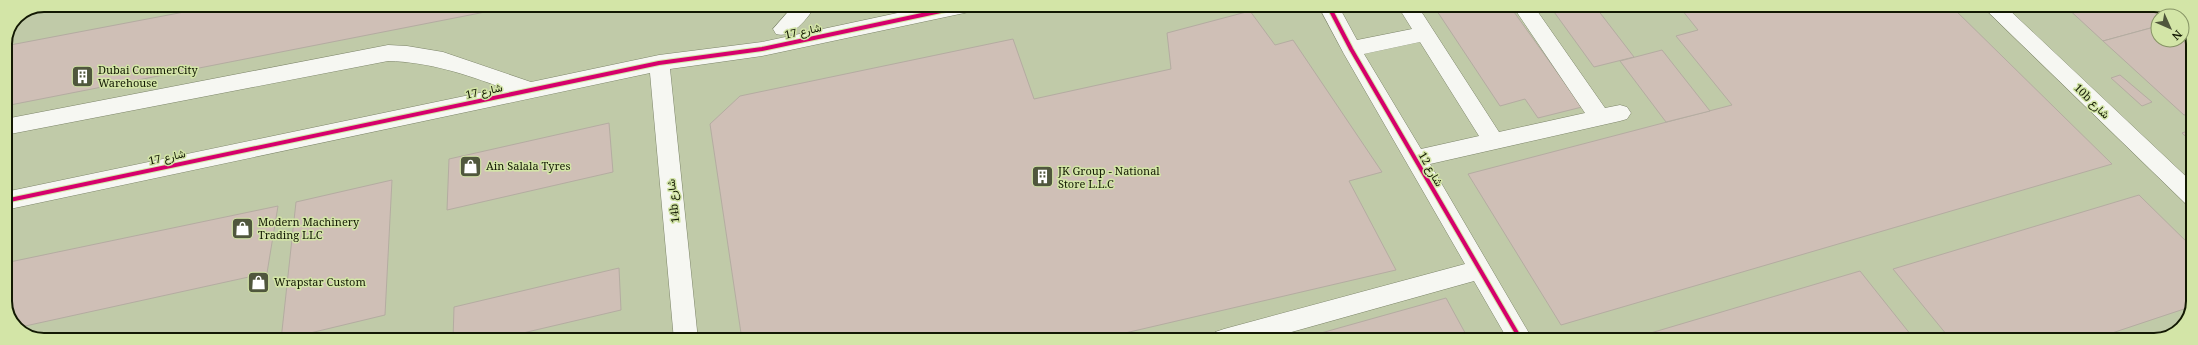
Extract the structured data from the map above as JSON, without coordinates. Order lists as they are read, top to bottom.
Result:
{
  "streets": {
    "street": [
      "شارع 17",
      "10b شارع",
      "شارع 12",
      "14b شارع"
    ]
  },
  "crossings": [
    ["شارع 17", "14b شارع"]
  ],
  "places": {
    "building": ["Dubai CommerCity Warehouse", "JK Group - National Store L.L.C"],
    "shop": ["Ain Salala Tyres", "Modern Machinery Trading LLC", "Wrapstar Custom"]
  },
  "north": "bottom right"
}
